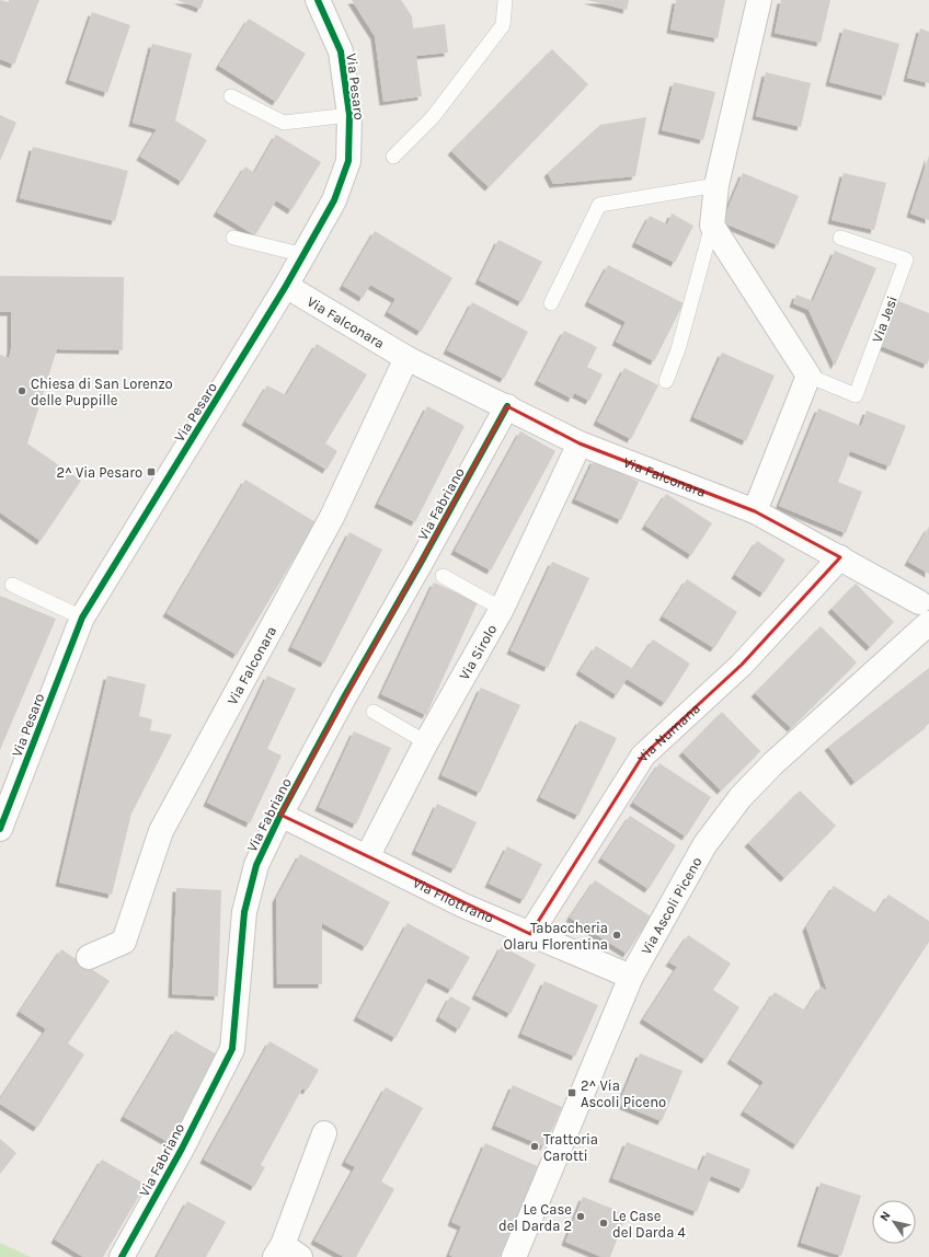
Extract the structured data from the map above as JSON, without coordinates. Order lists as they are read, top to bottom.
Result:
{
  "streets": {
    "street": [
      "Via Pesaro",
      "Via Falconara",
      "Via Fabriano",
      "Via Sirolo",
      "Via Numana",
      "Via Filottrano",
      "Via Ascoli Piceno"
    ],
    "lane": ["Via Jesi"]
  },
  "crossings": [
    ["Via Pesaro", "Via Falconara"],
    ["Via Falconara", "Via Fabriano"],
    ["Via Falconara", "Via Sirolo"],
    ["Via Falconara", "Via Numana"],
    ["Via Fabriano", "Via Filottrano"],
    ["Via Sirolo", "Via Filottrano"],
    ["Via Numana", "Via Filottrano"],
    ["Via Filottrano", "Via Ascoli Piceno"]
  ],
  "places": {
    "other": [
      "Chiesa di San Lorenzo delle Puppille",
      "Tabaccheria Olaru Florentina",
      "Trattoria Carotti",
      "Le Case del Darda 2",
      "Le Case del Darda 4"
    ],
    "transit": ["2^ Via Pesaro", "2^ Via Ascoli Piceno"]
  },
  "north": "top left"
}
